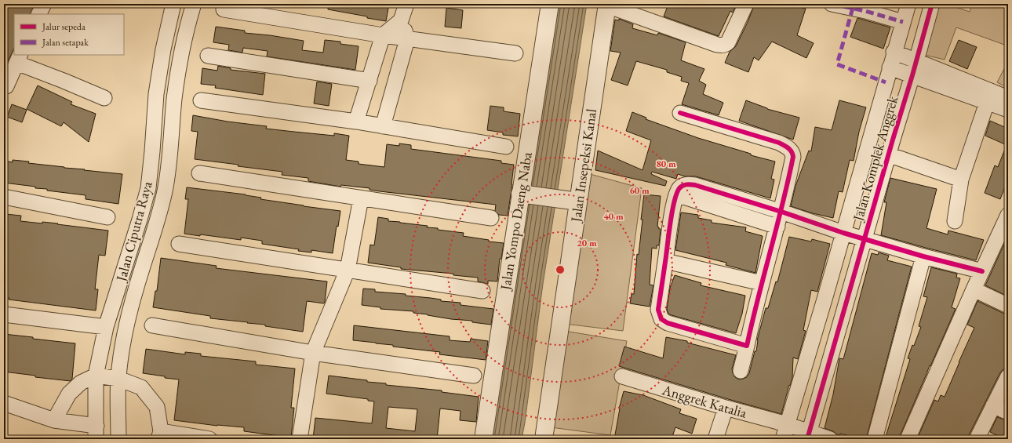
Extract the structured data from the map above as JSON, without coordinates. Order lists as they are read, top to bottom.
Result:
{
  "streets": {
    "street": [
      "Jalan Komplek Anggrek",
      "Jalan Insepeksi Kanal",
      "Jalan Yompo Daeng Naba",
      "Jalan Ciputra Raya",
      "Anggrek Katalia"
    ]
  },
  "crossings": [
    ["Jalan Komplek Anggrek", "Anggrek Katalia"]
  ],
  "legend": ["Jalur sepeda", "Jalan setapak"],
  "rings": [
    "80 m",
    "60 m",
    "40 m",
    "20 m"
  ]
}
